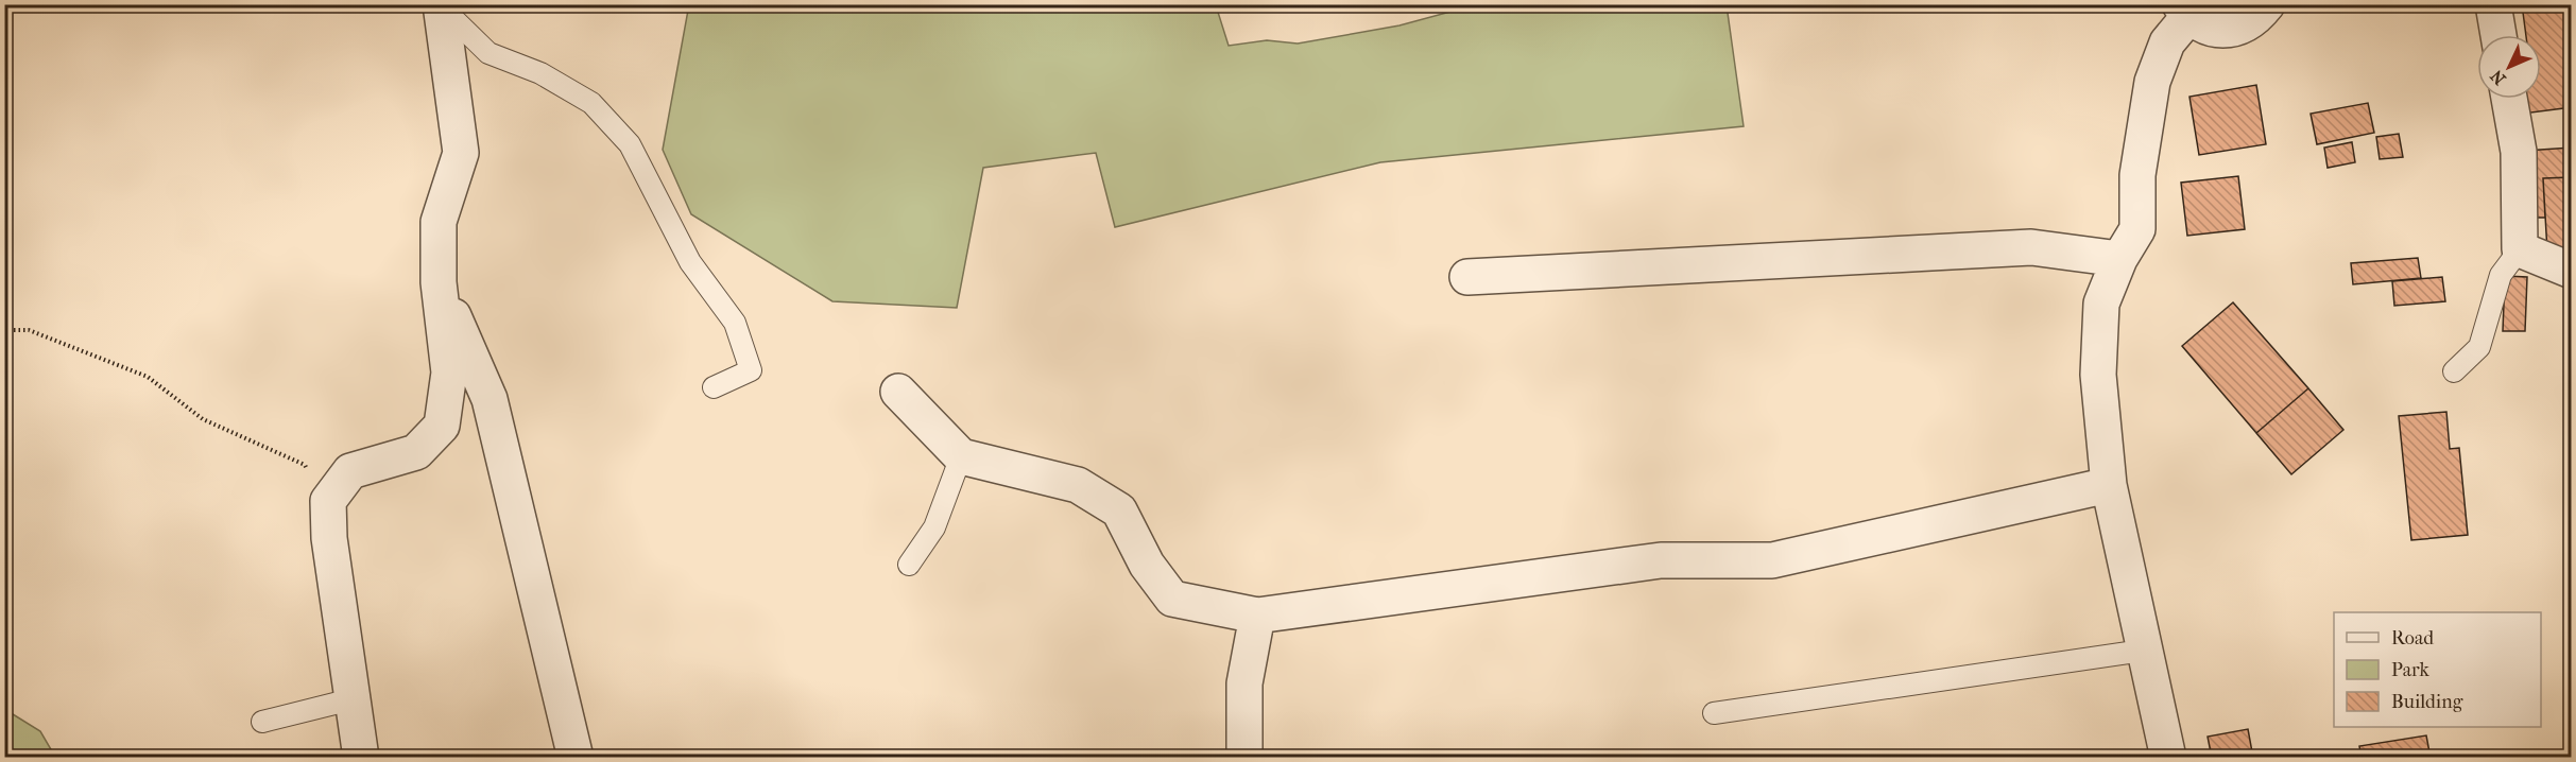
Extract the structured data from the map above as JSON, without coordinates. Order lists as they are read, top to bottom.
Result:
{
  "legend": ["Road", "Park", "Building"],
  "north": "bottom left"
}
